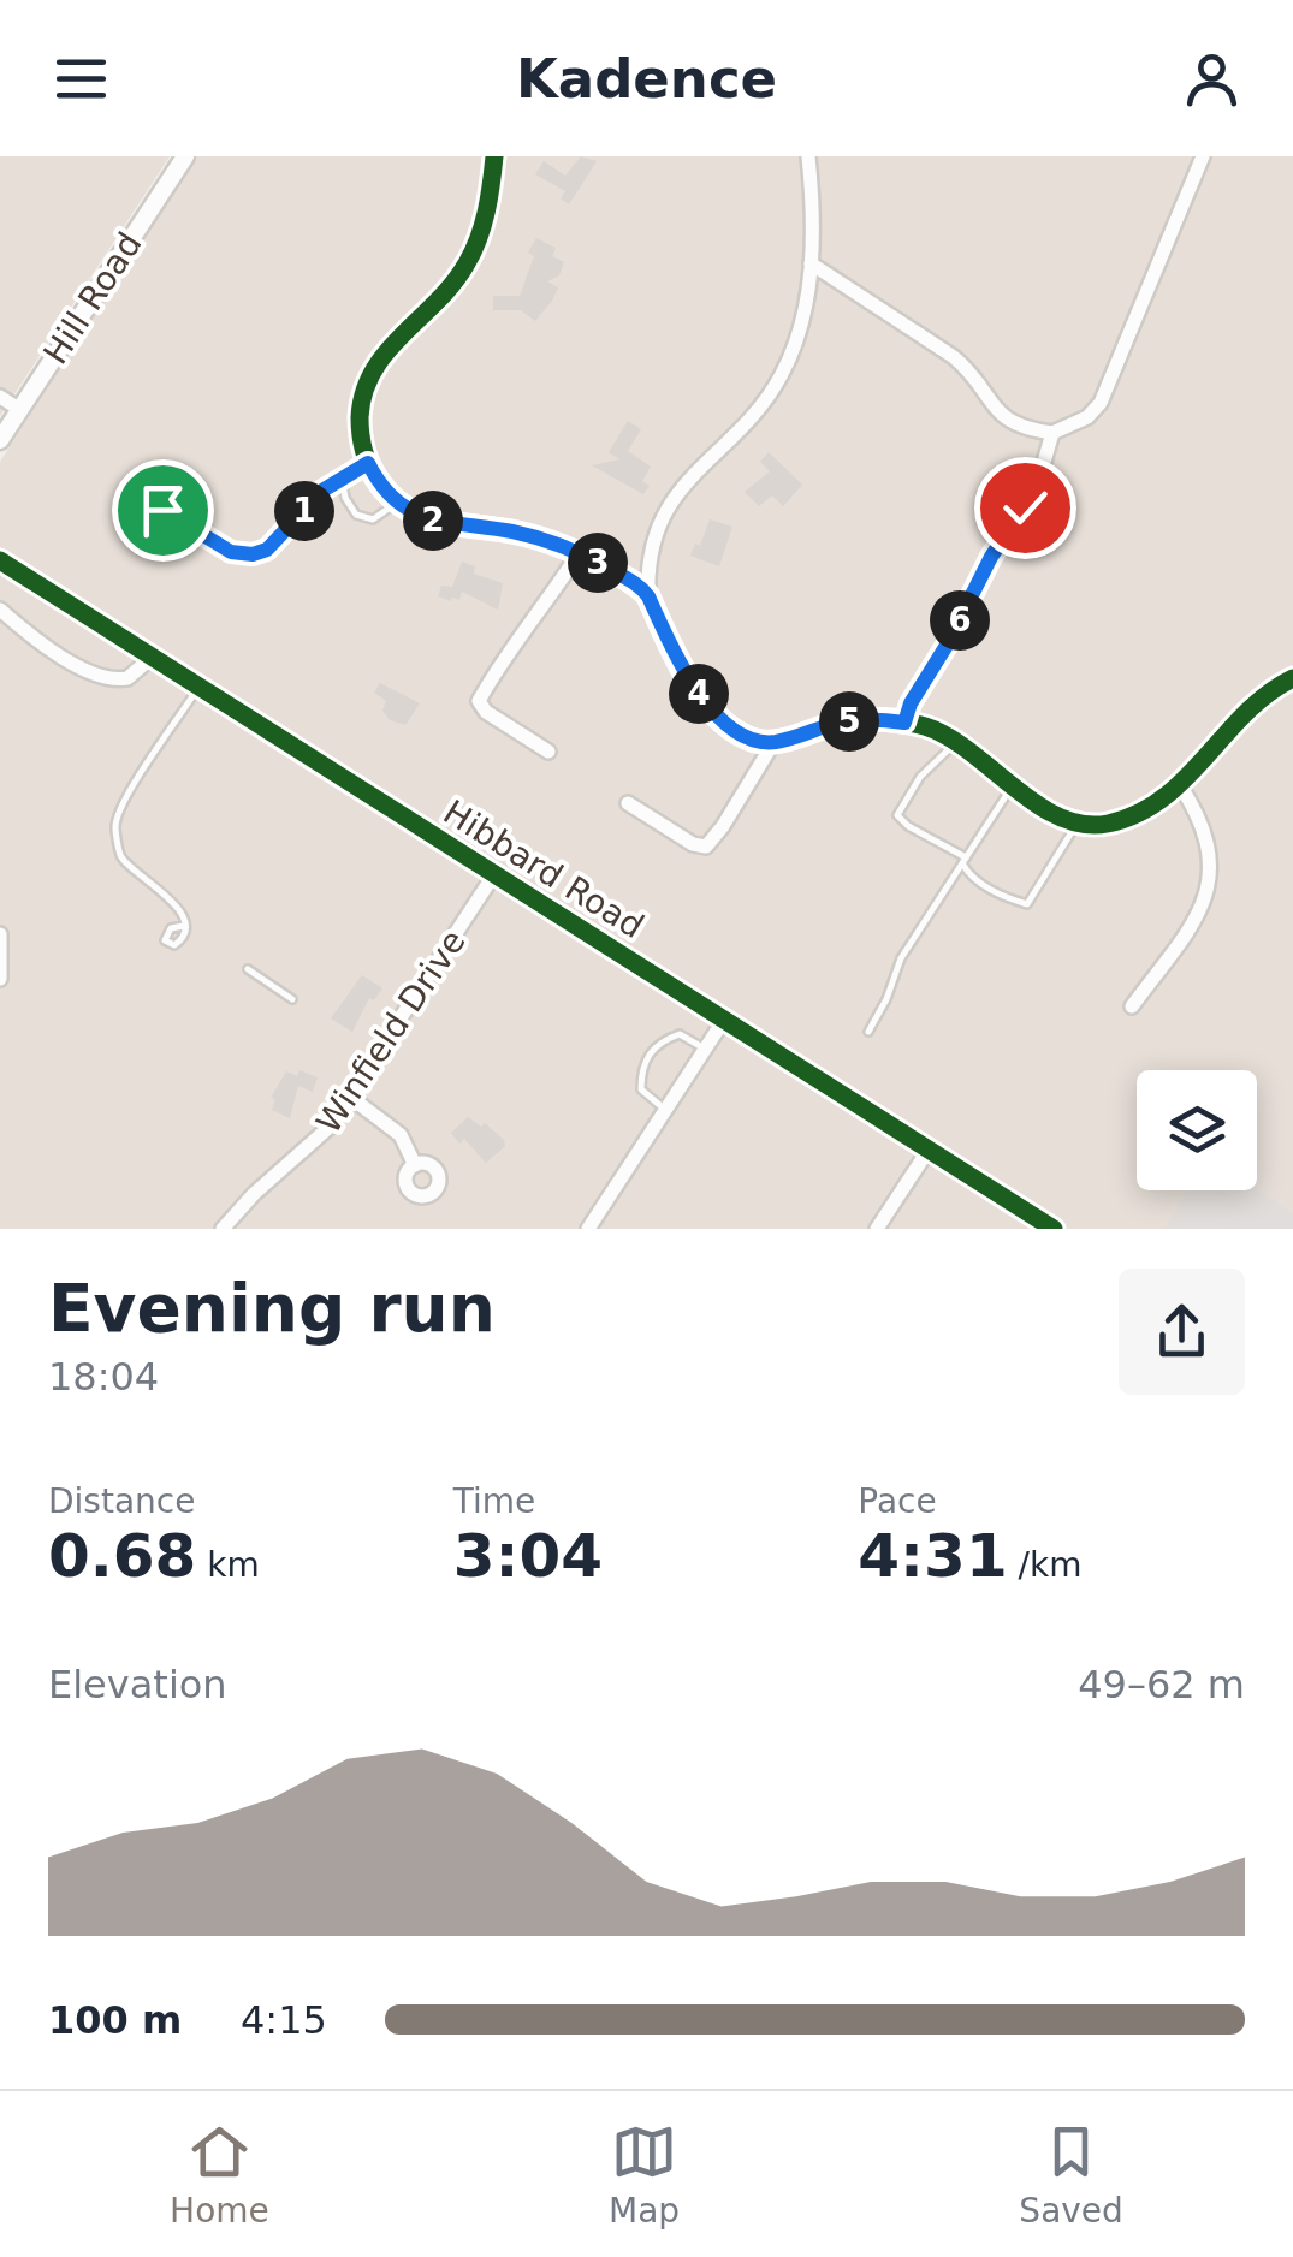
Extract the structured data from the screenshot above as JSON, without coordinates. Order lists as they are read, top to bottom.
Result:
{
  "streets": {
    "street": ["Hill Road", "Hibbard Road", "Winfield Drive"]
  },
  "crossings": [
    ["Hibbard Road", "Winfield Drive"]
  ],
  "page": {
    "header": "Kadence",
    "pins": [
      "1",
      "2",
      "3",
      "6",
      "4",
      "5"
    ],
    "heading": ["Evening run", "18:04"],
    "stats": [
      ["Distance", "0.68 km"],
      ["Time", "3:04"],
      ["Pace", "4:31 /km"]
    ],
    "chart": ["Elevation", "49–62 m"],
    "list": [
      {
        "name": "100 m",
        "note": "4:15"
      }
    ],
    "tabs": ["Home", "Map", "Saved"]
  }
}
